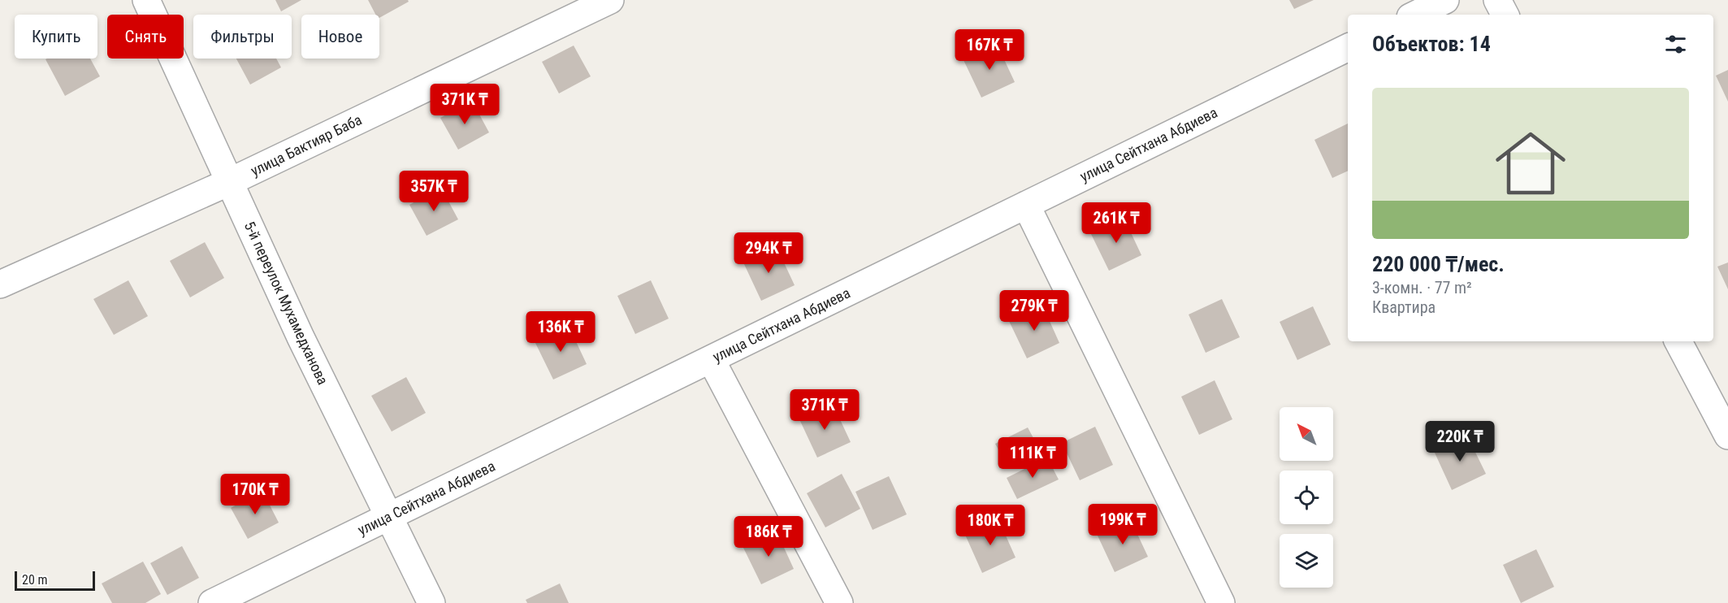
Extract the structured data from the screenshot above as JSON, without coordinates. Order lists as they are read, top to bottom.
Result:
{
  "streets": {
    "street": ["улица Сейтхана Абдиева", "улица Бактияр Баба", "5-й переулок Мухамедханова"]
  },
  "crossings": [
    ["улица Сейтхана Абдиева", "5-й переулок Мухамедханова"],
    ["улица Бактияр Баба", "5-й переулок Мухамедханова"]
  ],
  "scale_bar": "20 m",
  "north": "top left",
  "page": {
    "chip": [
      "Купить",
      "Снять",
      "Фильтры",
      "Новое"
    ],
    "heading": "Объектов: 14",
    "price": [
      "167K ₸",
      "371K ₸",
      "357K ₸",
      "261K ₸",
      "294K ₸",
      "279K ₸",
      "136K ₸",
      "371K ₸",
      "220K ₸",
      "111K ₸",
      "170K ₸",
      "199K ₸",
      "180K ₸",
      "186K ₸"
    ],
    "list": [
      {
        "name": "220 000 ₸/мес.",
        "note": "3-комн. · 77 m² · Квартира"
      }
    ],
    "scale": "20 m"
  }
}
